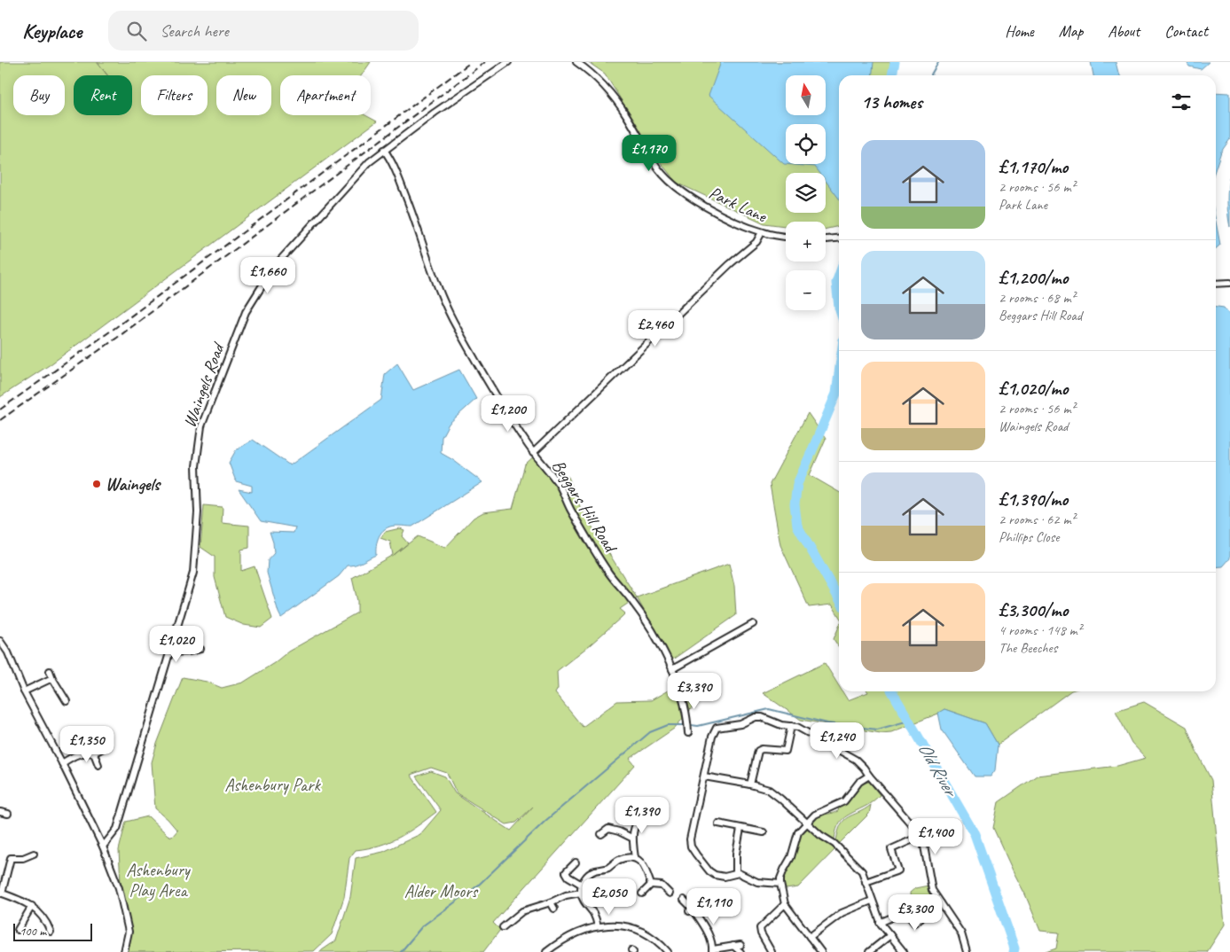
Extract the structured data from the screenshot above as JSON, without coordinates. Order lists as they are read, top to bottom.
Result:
{
  "streets": {
    "street": ["Park Lane", "Waingels Road", "Beggars Hill Road"]
  },
  "crossings": [
    ["Waingels Road", "Beggars Hill Road"]
  ],
  "water": ["Old River"],
  "parks": ["Ashenbury Park", "Ashenbury Play Area", "Alder Moors"],
  "places": ["Waingels"],
  "scale_bar": "100 m",
  "north": "top",
  "page": {
    "header": "Keyplace",
    "search": "Search here",
    "nav": [
      "Home",
      "Map",
      "About",
      "Contact"
    ],
    "map_buttons": ["+", "−"],
    "chip": [
      "Buy",
      "Rent",
      "Filters",
      "New",
      "Apartment"
    ],
    "heading": "13 homes",
    "list": [
      {
        "name": "£1,170/mo",
        "note": "2 rooms · 56 m² · Park Lane"
      },
      {
        "name": "£1,200/mo",
        "note": "2 rooms · 68 m² · Beggars Hill Road"
      },
      {
        "name": "£1,020/mo",
        "note": "2 rooms · 56 m² · Waingels Road"
      },
      {
        "name": "£1,390/mo",
        "note": "2 rooms · 62 m² · Phillips Close"
      },
      {
        "name": "£3,300/mo",
        "note": "4 rooms · 148 m² · The Beeches"
      }
    ],
    "price": [
      "£1,170",
      "£1,660",
      "£2,460",
      "£1,200",
      "£1,020",
      "£3,390",
      "£1,240",
      "£1,350",
      "£1,390",
      "£1,400",
      "£2,050",
      "£1,110",
      "£3,300"
    ],
    "scale": "100 m"
  }
}
